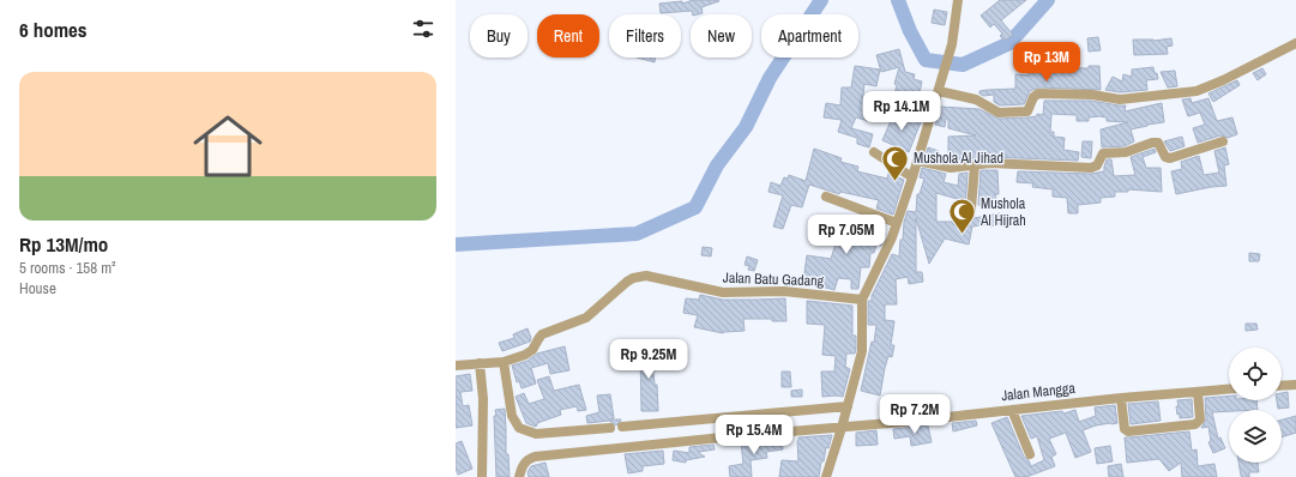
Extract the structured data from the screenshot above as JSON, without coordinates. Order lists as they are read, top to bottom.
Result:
{
  "streets": {
    "street": ["Jalan Batu Gadang", "Jalan Mangga"]
  },
  "places": {
    "mosque": ["Mushola Al Jihad", "Mushola Al Hijrah"]
  },
  "page": {
    "heading": "6 homes",
    "chip": [
      "Buy",
      "Rent",
      "Filters",
      "New",
      "Apartment"
    ],
    "price": [
      "Rp 13M",
      "Rp 14.1M",
      "Rp 7.05M",
      "Rp 9.25M",
      "Rp 7.2M",
      "Rp 15.4M"
    ],
    "list": [
      {
        "name": "Rp 13M/mo",
        "note": "5 rooms · 158 m² · House"
      }
    ]
  }
}
